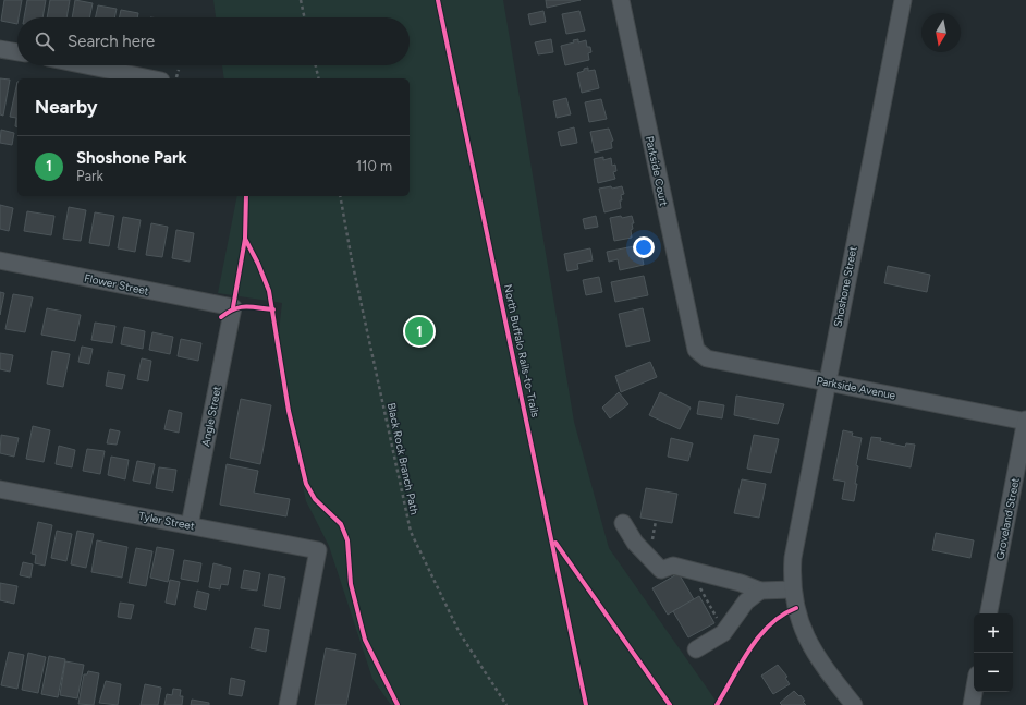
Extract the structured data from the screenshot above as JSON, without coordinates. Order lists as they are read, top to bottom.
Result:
{
  "streets": {
    "street": [
      "Parkside Court",
      "Flower Street",
      "Shoshone Street",
      "Parkside Avenue",
      "Angle Street",
      "Groveland Street",
      "Tyler Street"
    ],
    "path": ["Black Rock Branch Path"],
    "cycle path": ["North Buffalo Rails-to-Trails"]
  },
  "crossings": [
    ["Parkside Court", "Parkside Avenue"],
    ["Flower Street", "Angle Street"],
    ["Shoshone Street", "Parkside Avenue"],
    ["Parkside Avenue", "Groveland Street"],
    ["Angle Street", "Tyler Street"]
  ],
  "north": "bottom",
  "page": {
    "search": "Search here",
    "heading": "Nearby",
    "list": [
      {
        "mark": "1",
        "name": "Shoshone Park",
        "note": "Park",
        "value": "110 m"
      }
    ],
    "pins": "1",
    "map_buttons": ["+", "−"]
  }
}
